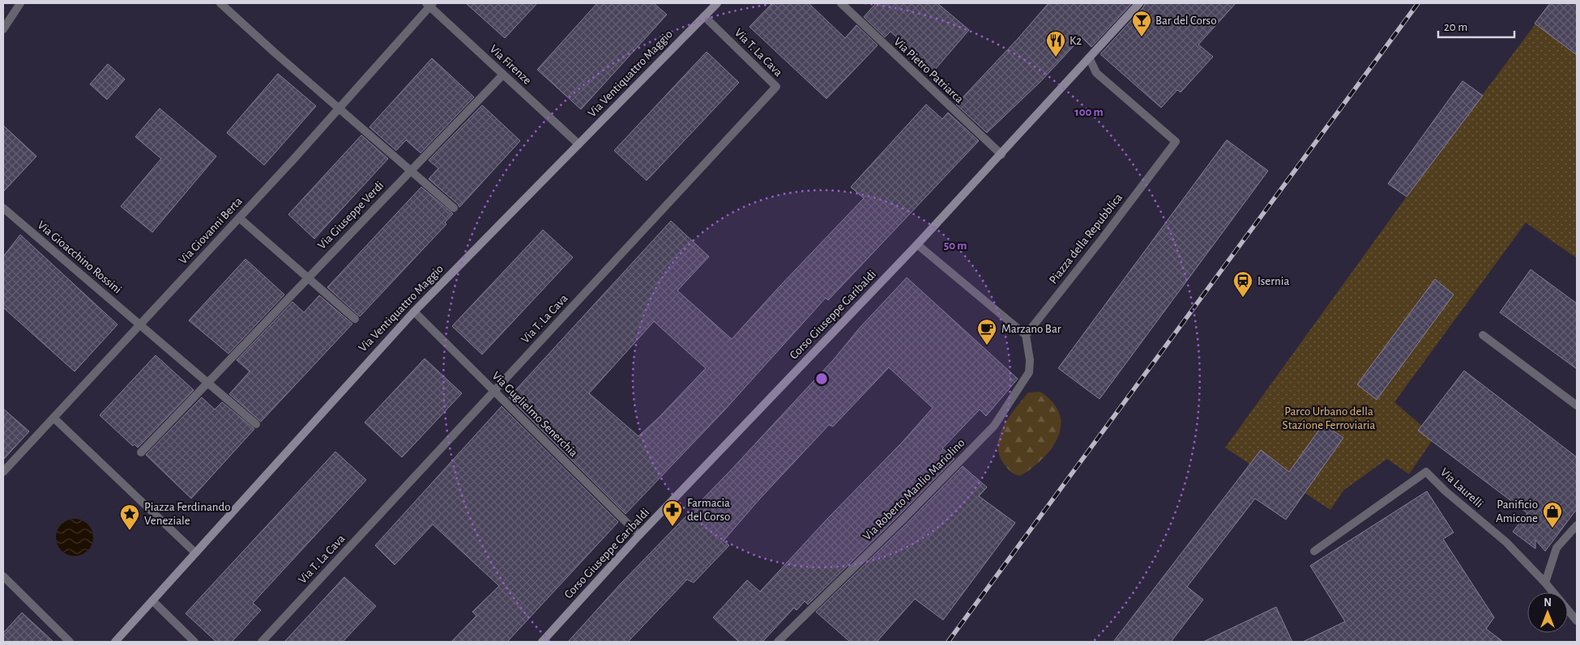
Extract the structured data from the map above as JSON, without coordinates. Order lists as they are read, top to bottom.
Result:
{
  "streets": {
    "main road": ["Via Ventiquattro Maggio", "Corso Giuseppe Garibaldi"],
    "street": [
      "Via T. La Cava",
      "Via Firenze",
      "Via Pietro Patriarca",
      "Via Giuseppe Verdi",
      "Via Giovanni Berta",
      "Piazza della Repubblica",
      "Via Gioacchino Rossini",
      "Via Guglielmo Senerchia",
      "Via Laurelli",
      "Via Roberto Manlio Mariolino"
    ]
  },
  "crossings": [
    ["Via T. La Cava", "Via Ventiquattro Maggio"],
    ["Via T. La Cava", "Via Guglielmo Senerchia"],
    ["Via Firenze", "Via Ventiquattro Maggio"],
    ["Via Firenze", "Via Giuseppe Verdi"],
    ["Via Firenze", "Via Giovanni Berta"],
    ["Via Pietro Patriarca", "Corso Giuseppe Garibaldi"],
    ["Via Ventiquattro Maggio", "Via Guglielmo Senerchia"],
    ["Via Giovanni Berta", "Via Gioacchino Rossini"],
    ["Piazza della Repubblica", "Corso Giuseppe Garibaldi"],
    ["Piazza della Repubblica", "Via Roberto Manlio Mariolino"],
    ["Corso Giuseppe Garibaldi", "Via Guglielmo Senerchia"]
  ],
  "parks": ["Parco Urbano della Stazione Ferroviaria"],
  "places": {
    "bar": ["Bar del Corso"],
    "restaurant": ["K2"],
    "station": ["Isernia"],
    "cafe": ["Marzano Bar"],
    "pharmacy": ["Farmacia del Corso"],
    "shop": ["Panificio Amicone"],
    "place": ["Piazza Ferdinando Veneziale"]
  },
  "scale_bar": "20 m",
  "north": "top",
  "rings": ["100 m", "50 m"]
}
